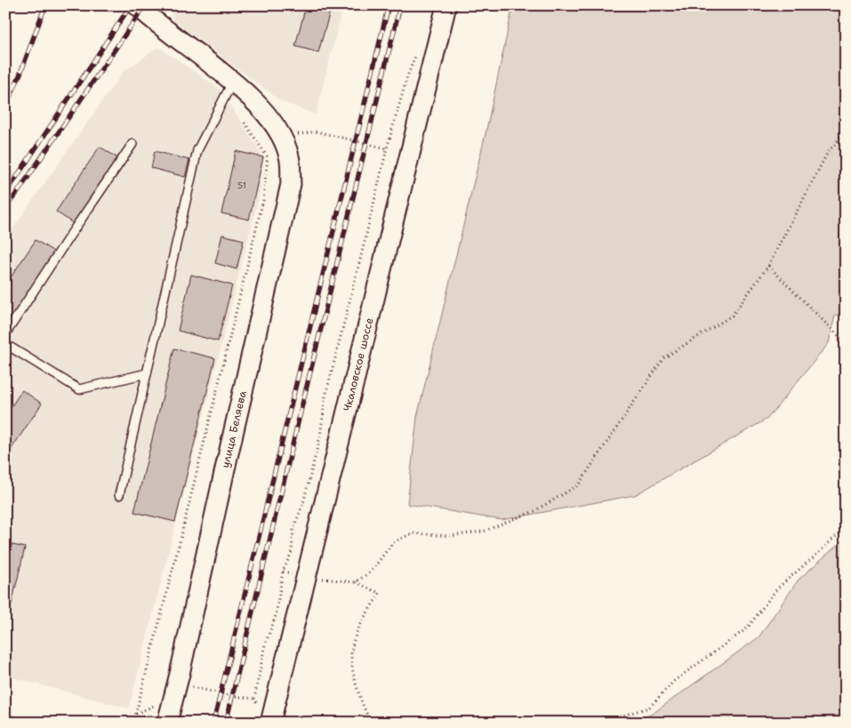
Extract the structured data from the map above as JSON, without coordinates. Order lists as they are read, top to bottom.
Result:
{
  "streets": {
    "street": ["Чкаловское шоссе", "улица Беляева"]
  },
  "house_numbers": ["51"]
}
